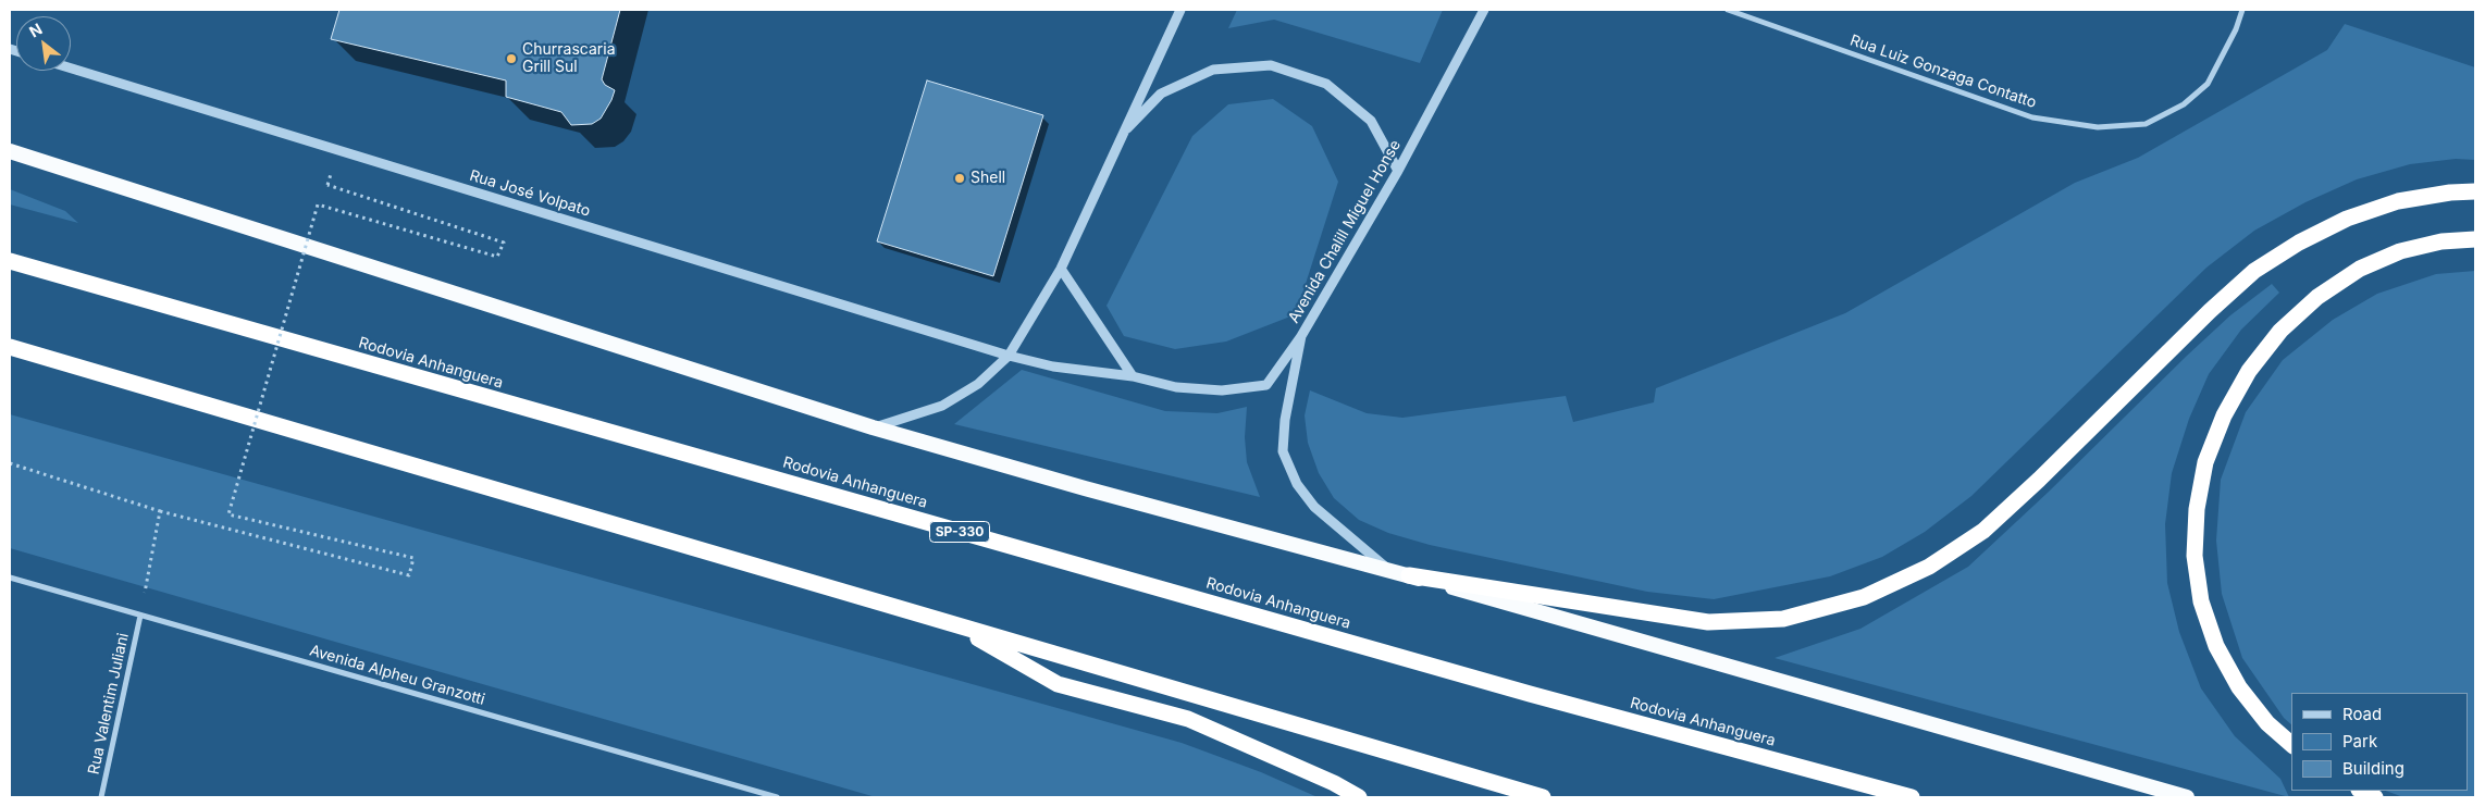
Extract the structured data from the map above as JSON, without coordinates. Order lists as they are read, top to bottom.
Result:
{
  "streets": {
    "highway": ["Rodovia Anhanguera", "SP-330"],
    "street": [
      "Rua Luiz Gonzaga Contatto",
      "Rua José Volpato",
      "Avenida Chalill Miguel Honse",
      "Avenida Alpheu Granzotti",
      "Rua Valentim Juliani"
    ]
  },
  "crossings": [
    ["Rua José Volpato", "Avenida Chalill Miguel Honse"],
    ["Avenida Alpheu Granzotti", "Rua Valentim Juliani"]
  ],
  "places": ["Churrascaria Grill Sul", "Shell"],
  "legend": ["Road", "Park", "Building"],
  "north": "top left"
}
